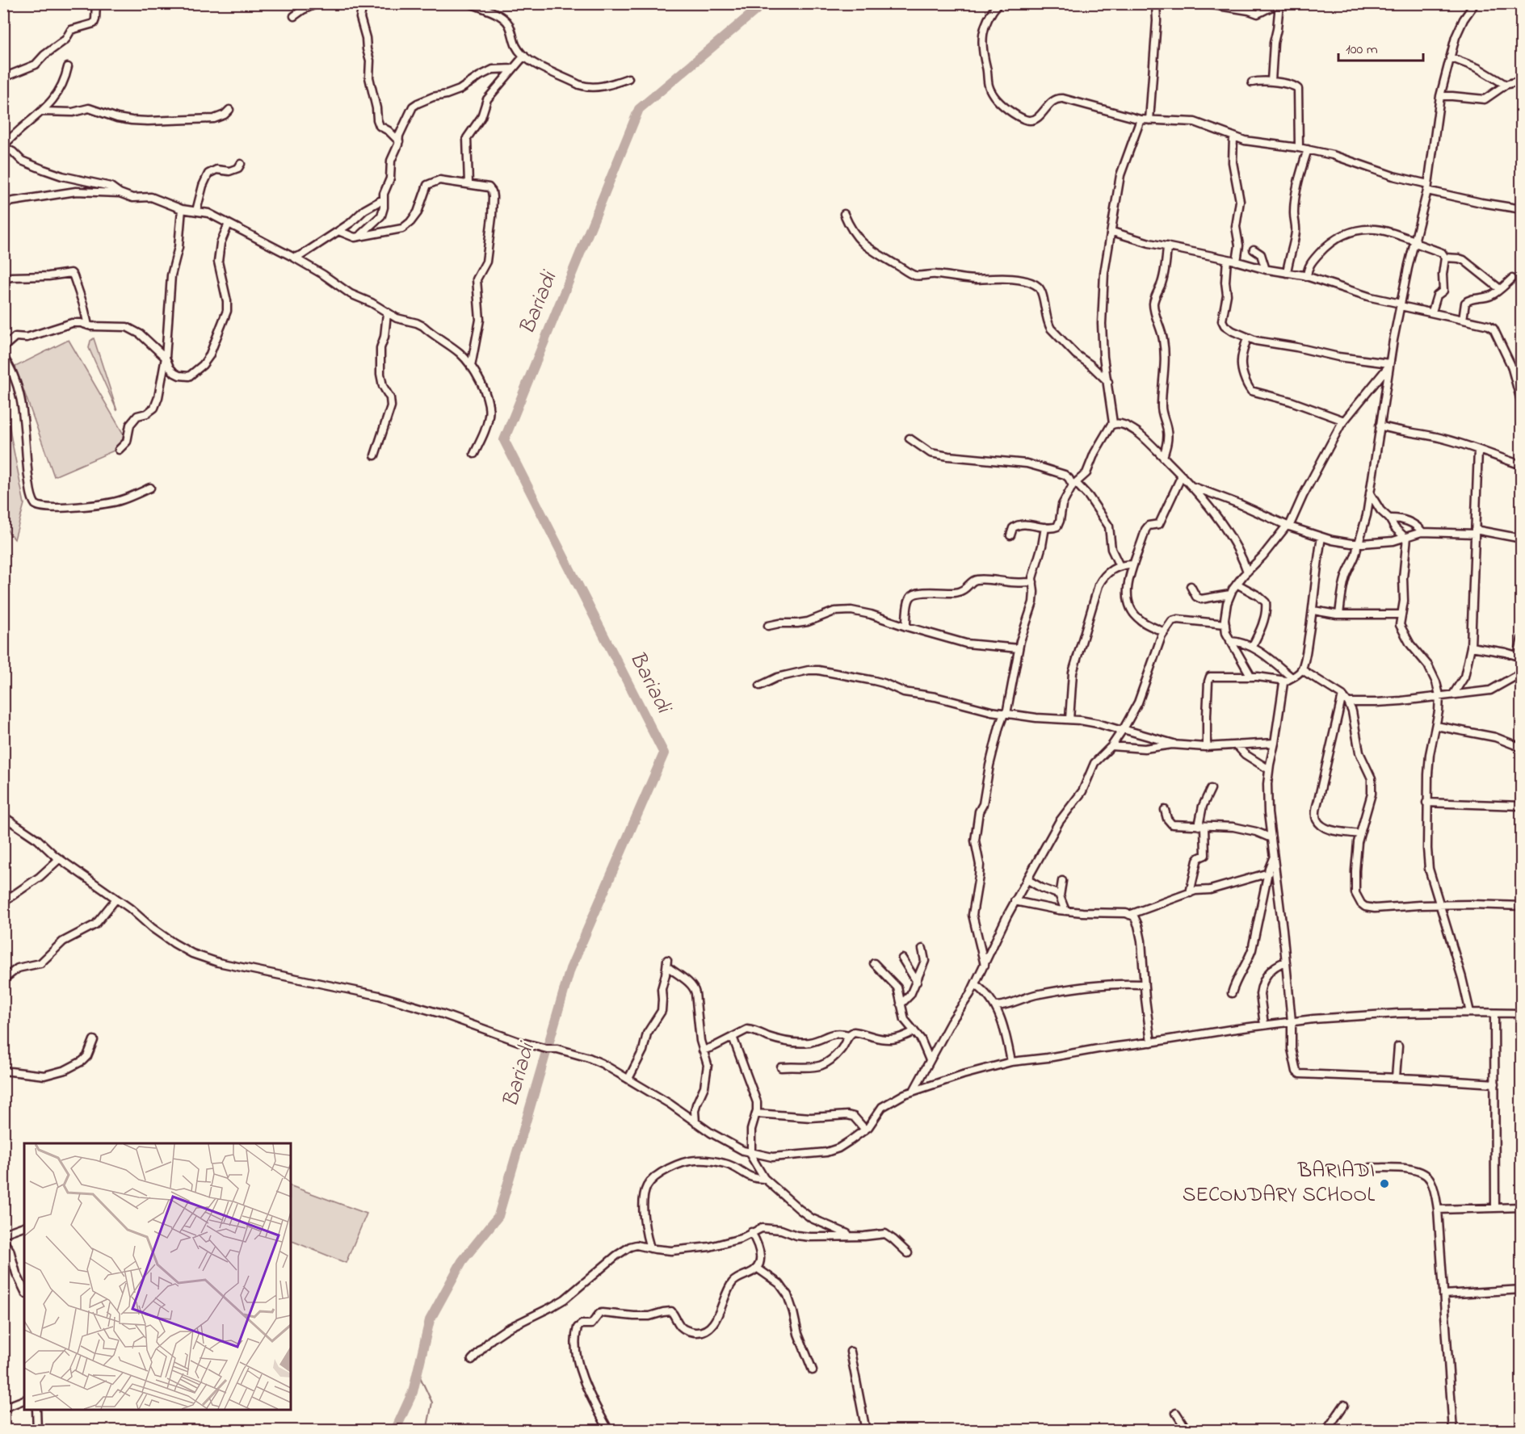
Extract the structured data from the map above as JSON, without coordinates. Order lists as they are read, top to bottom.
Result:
{
  "water": ["Bariadi"],
  "places": ["BARIADI SECONDARY SCHOOL"],
  "scale_bar": "100 m"
}
